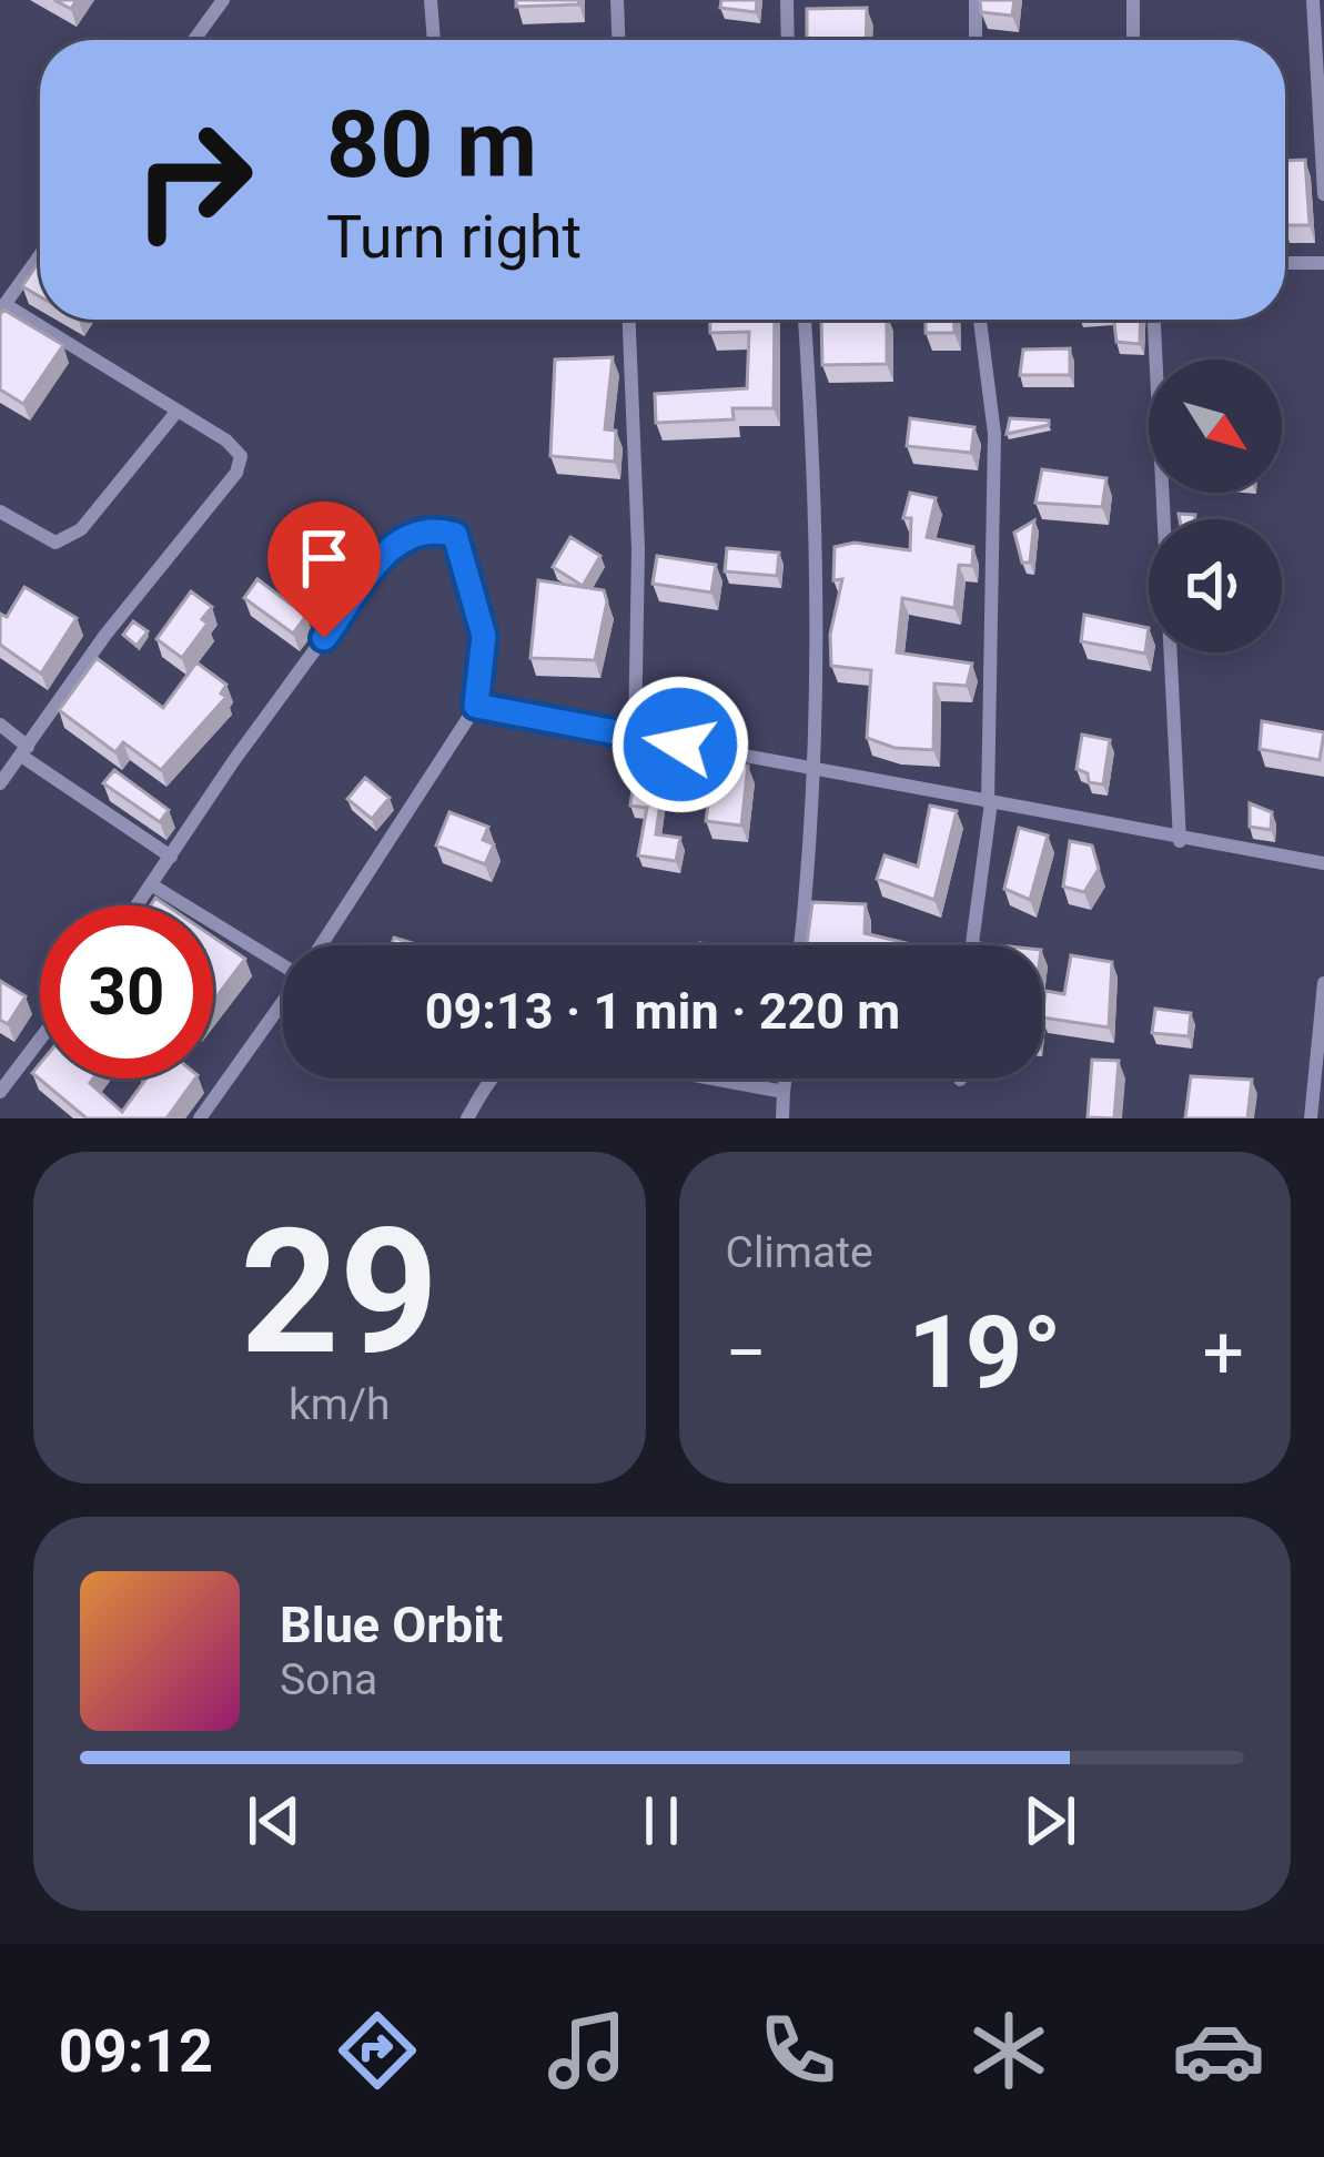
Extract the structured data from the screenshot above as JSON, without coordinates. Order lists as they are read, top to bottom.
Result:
{
  "north": "bottom right",
  "page": {
    "turn": ["80 m", "Turn right"],
    "limit": "30",
    "trip": "09:13 · 1 min · 220 m",
    "tile": [
      ["29", "km/h"],
      "Climate"
    ],
    "heat": ["−", "19°", "+"],
    "song": ["Blue Orbit", "Sona"],
    "tabs": "09:12"
  }
}
